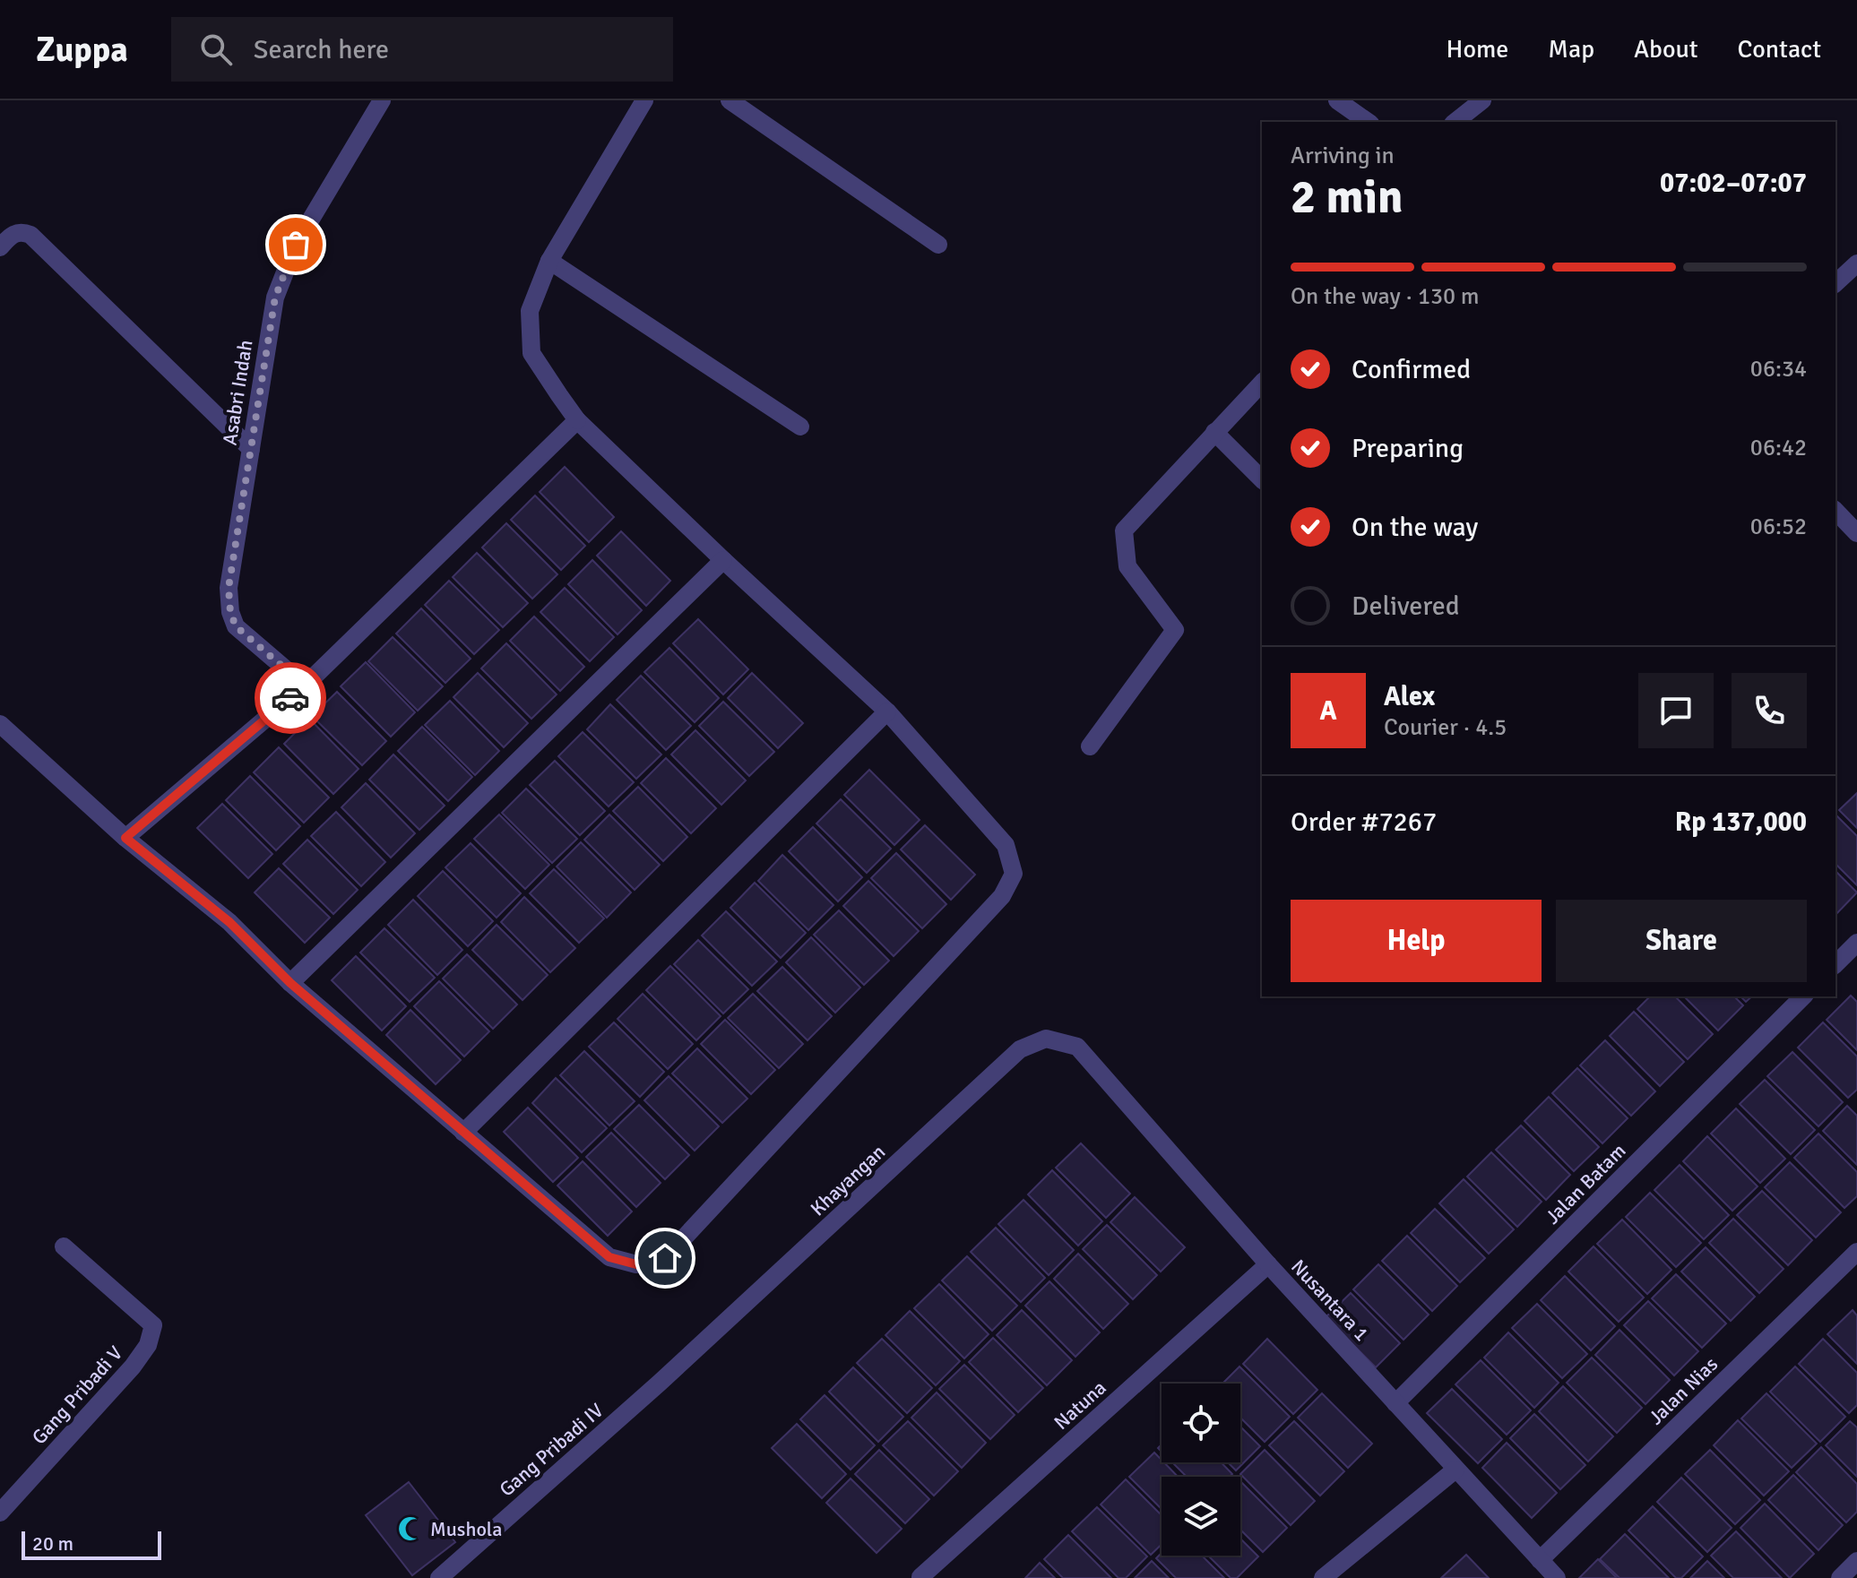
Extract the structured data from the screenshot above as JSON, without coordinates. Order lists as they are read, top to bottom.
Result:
{
  "streets": {
    "street": [
      "Asabri Indah",
      "Khayangan",
      "Jalan Batam",
      "Nusantara 1",
      "Jalan Nias",
      "Gang Pribadi V",
      "Natuna",
      "Gang Pribadi IV"
    ]
  },
  "crossings": [
    ["Khayangan", "Nusantara 1"],
    ["Khayangan", "Gang Pribadi IV"],
    ["Jalan Batam", "Nusantara 1"],
    ["Nusantara 1", "Jalan Nias"],
    ["Nusantara 1", "Natuna"]
  ],
  "places": {
    "mosque": ["Mushola"]
  },
  "scale_bar": "20 m",
  "page": {
    "header": "Zuppa",
    "search": "Search here",
    "nav": [
      "Home",
      "Map",
      "About",
      "Contact"
    ],
    "heading": ["2 min", "Arriving in", "07:02–07:07"],
    "panel": [
      "Alex",
      "Courier · 4.5",
      "Order #7267",
      "Rp 137,000"
    ],
    "bar": "On the way · 130 m",
    "list": [
      ["Confirmed", "06:34"],
      ["Preparing", "06:42"],
      ["On the way", "06:52"],
      "Delivered"
    ],
    "round": "A",
    "buttons": ["Help", "Share"],
    "scale": "20 m"
  }
}
